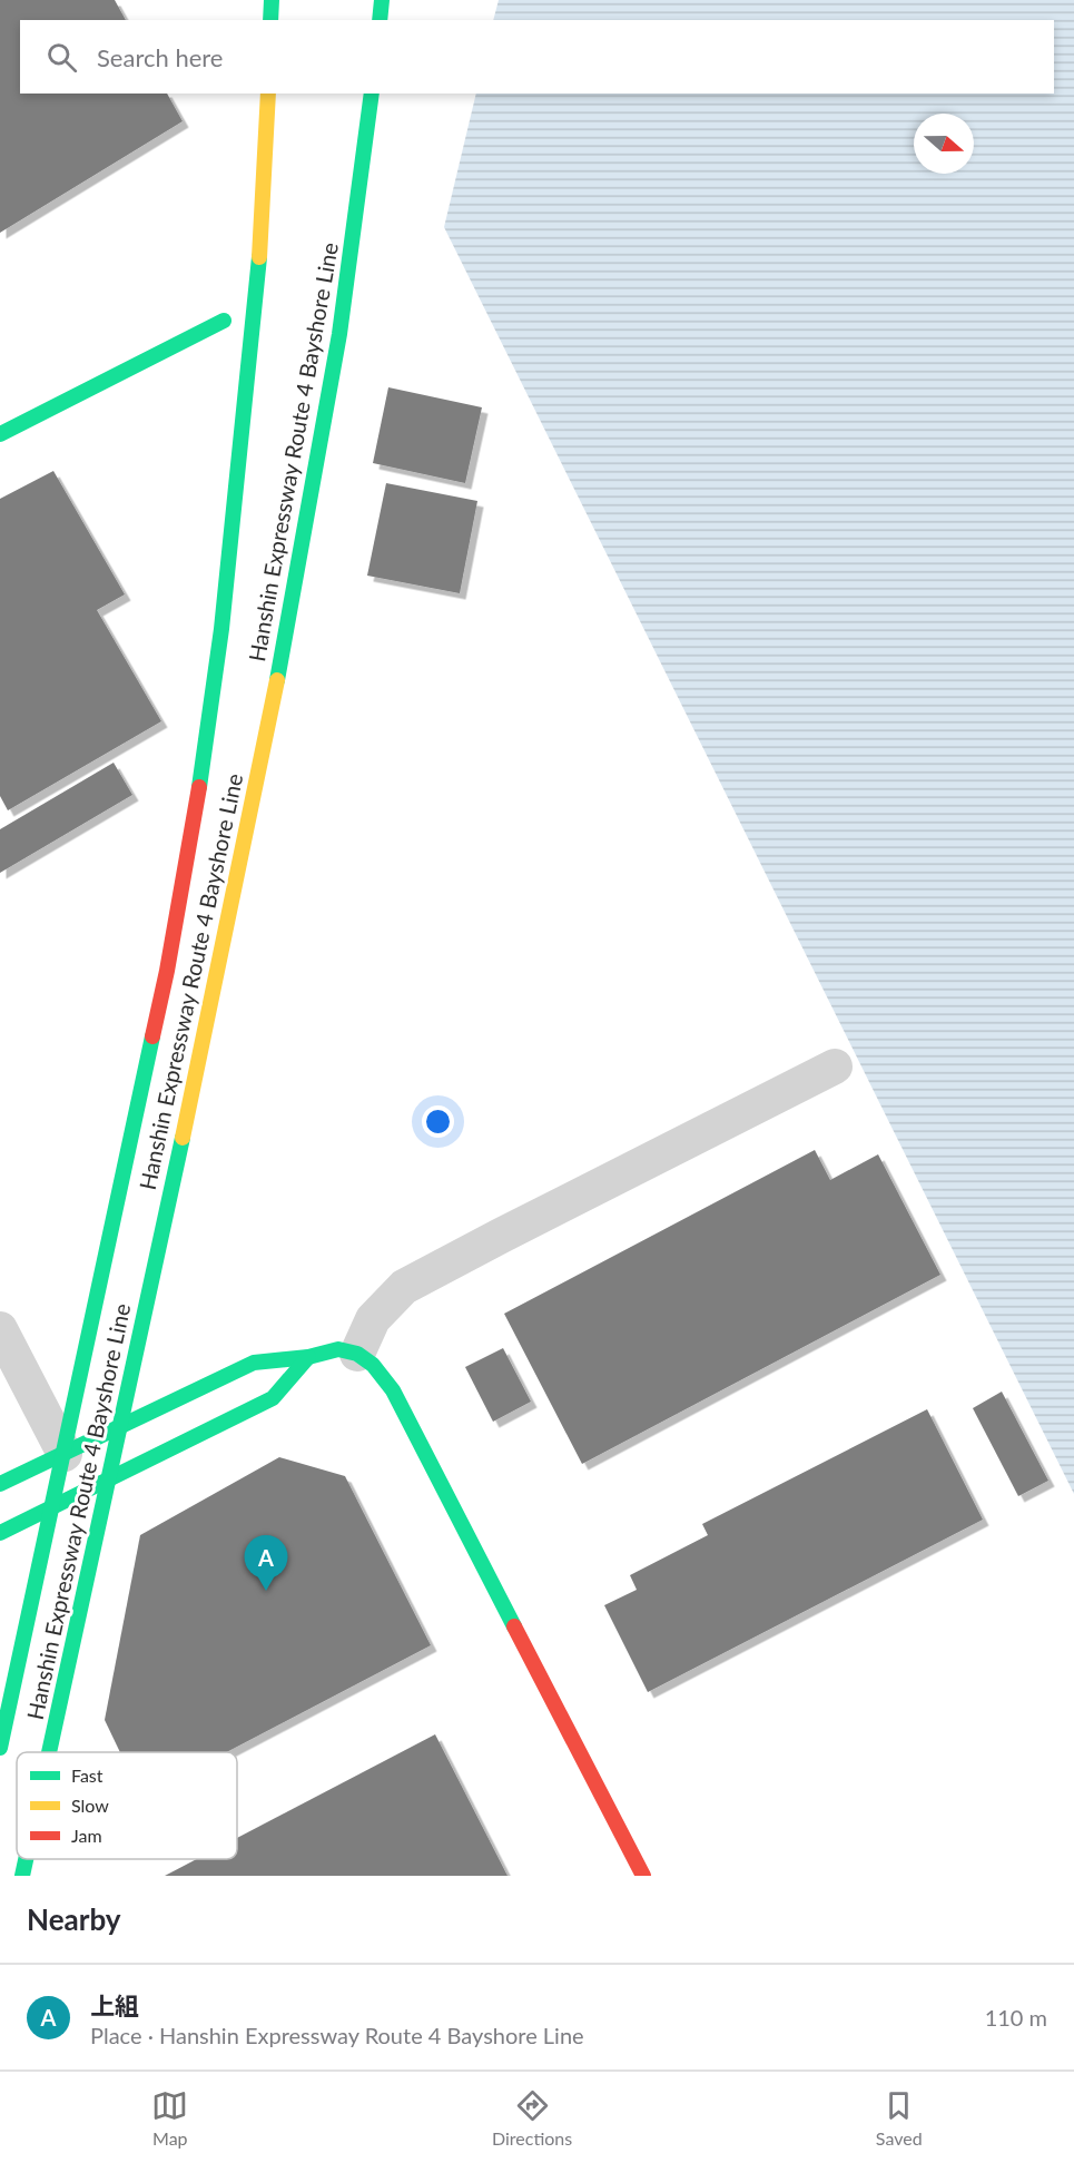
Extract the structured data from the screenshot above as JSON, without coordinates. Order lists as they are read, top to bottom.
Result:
{
  "streets": {
    "main road": ["Hanshin Expressway Route 4 Bayshore Line"]
  },
  "legend": ["Fast", "Slow", "Jam"],
  "north": "right",
  "page": {
    "search": "Search here",
    "pins": "A",
    "heading": "Nearby",
    "list": [
      {
        "mark": "A",
        "name": "上組",
        "note": "Place · Hanshin Expressway Route 4 Bayshore Line",
        "value": "110 m"
      }
    ],
    "nav": ["Map", "Directions", "Saved"]
  }
}
